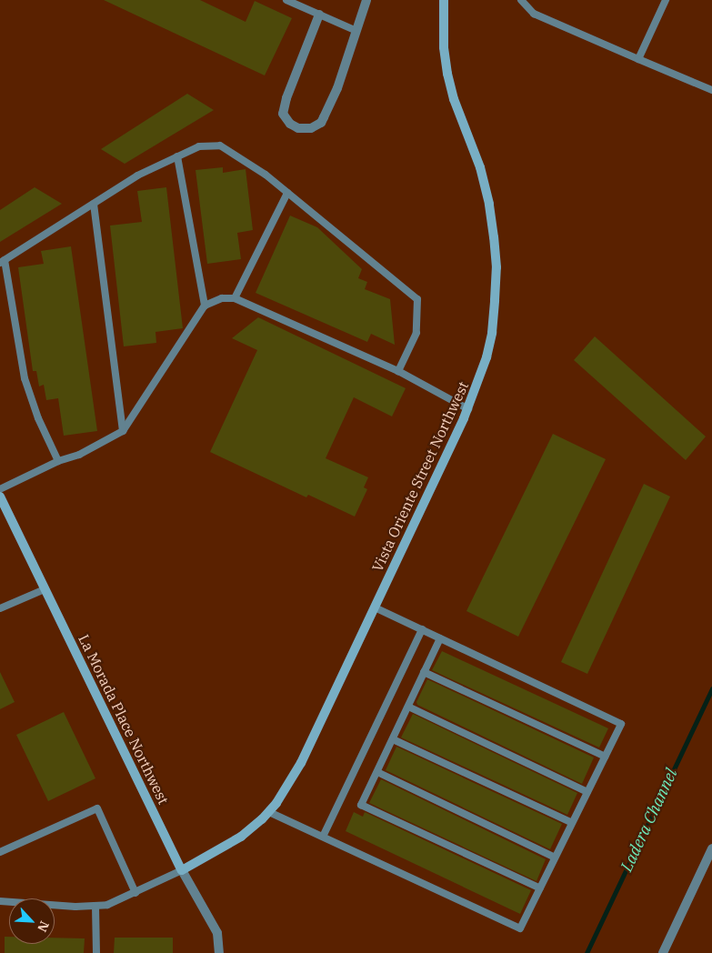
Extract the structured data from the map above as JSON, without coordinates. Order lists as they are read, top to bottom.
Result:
{
  "streets": {
    "street": ["Vista Oriente Street Northwest", "La Morada Place Northwest"]
  },
  "crossings": [
    ["Vista Oriente Street Northwest", "La Morada Place Northwest"]
  ],
  "water": ["Ladera Channel"],
  "north": "bottom right"
}
